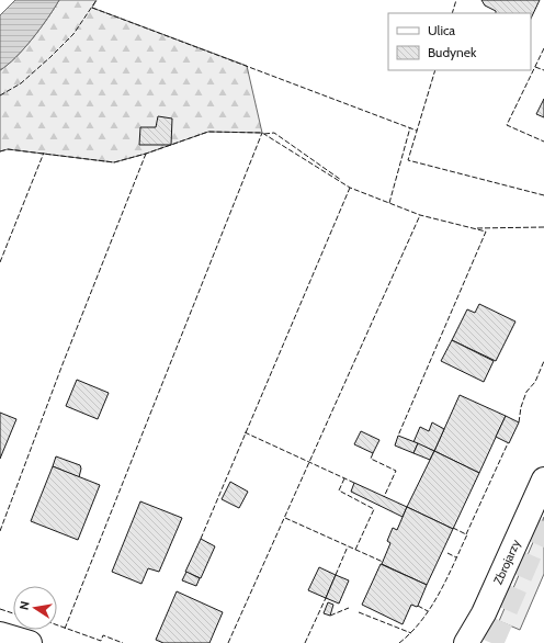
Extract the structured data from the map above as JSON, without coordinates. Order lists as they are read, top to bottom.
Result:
{
  "streets": {
    "street": ["Zbrojarzy"]
  },
  "legend": ["Ulica", "Budynek"],
  "north": "left"
}
